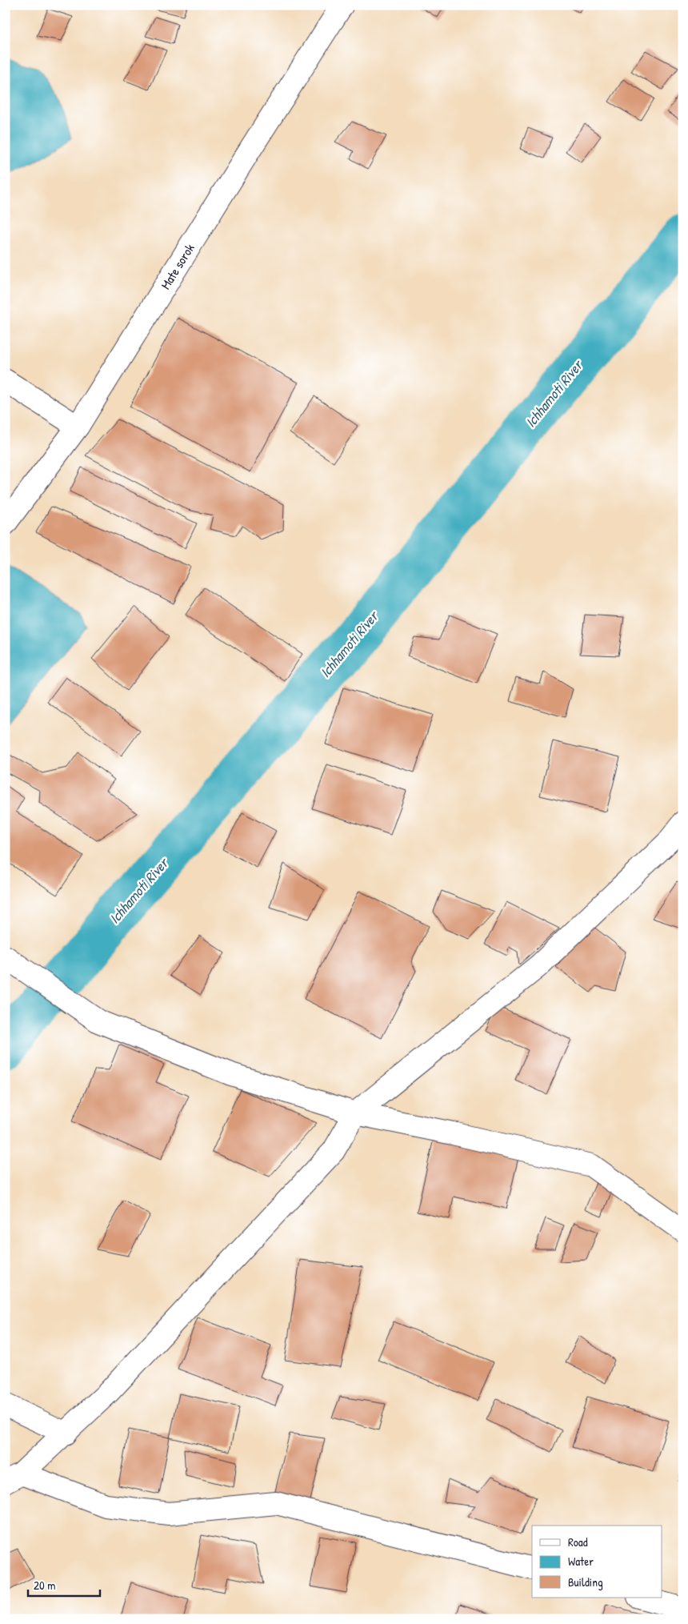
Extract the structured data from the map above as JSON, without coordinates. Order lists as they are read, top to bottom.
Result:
{
  "streets": {
    "street": ["Mate sorok"]
  },
  "water": ["Ichhamoti River"],
  "legend": ["Road", "Water", "Building"],
  "scale_bar": "20 m"
}
